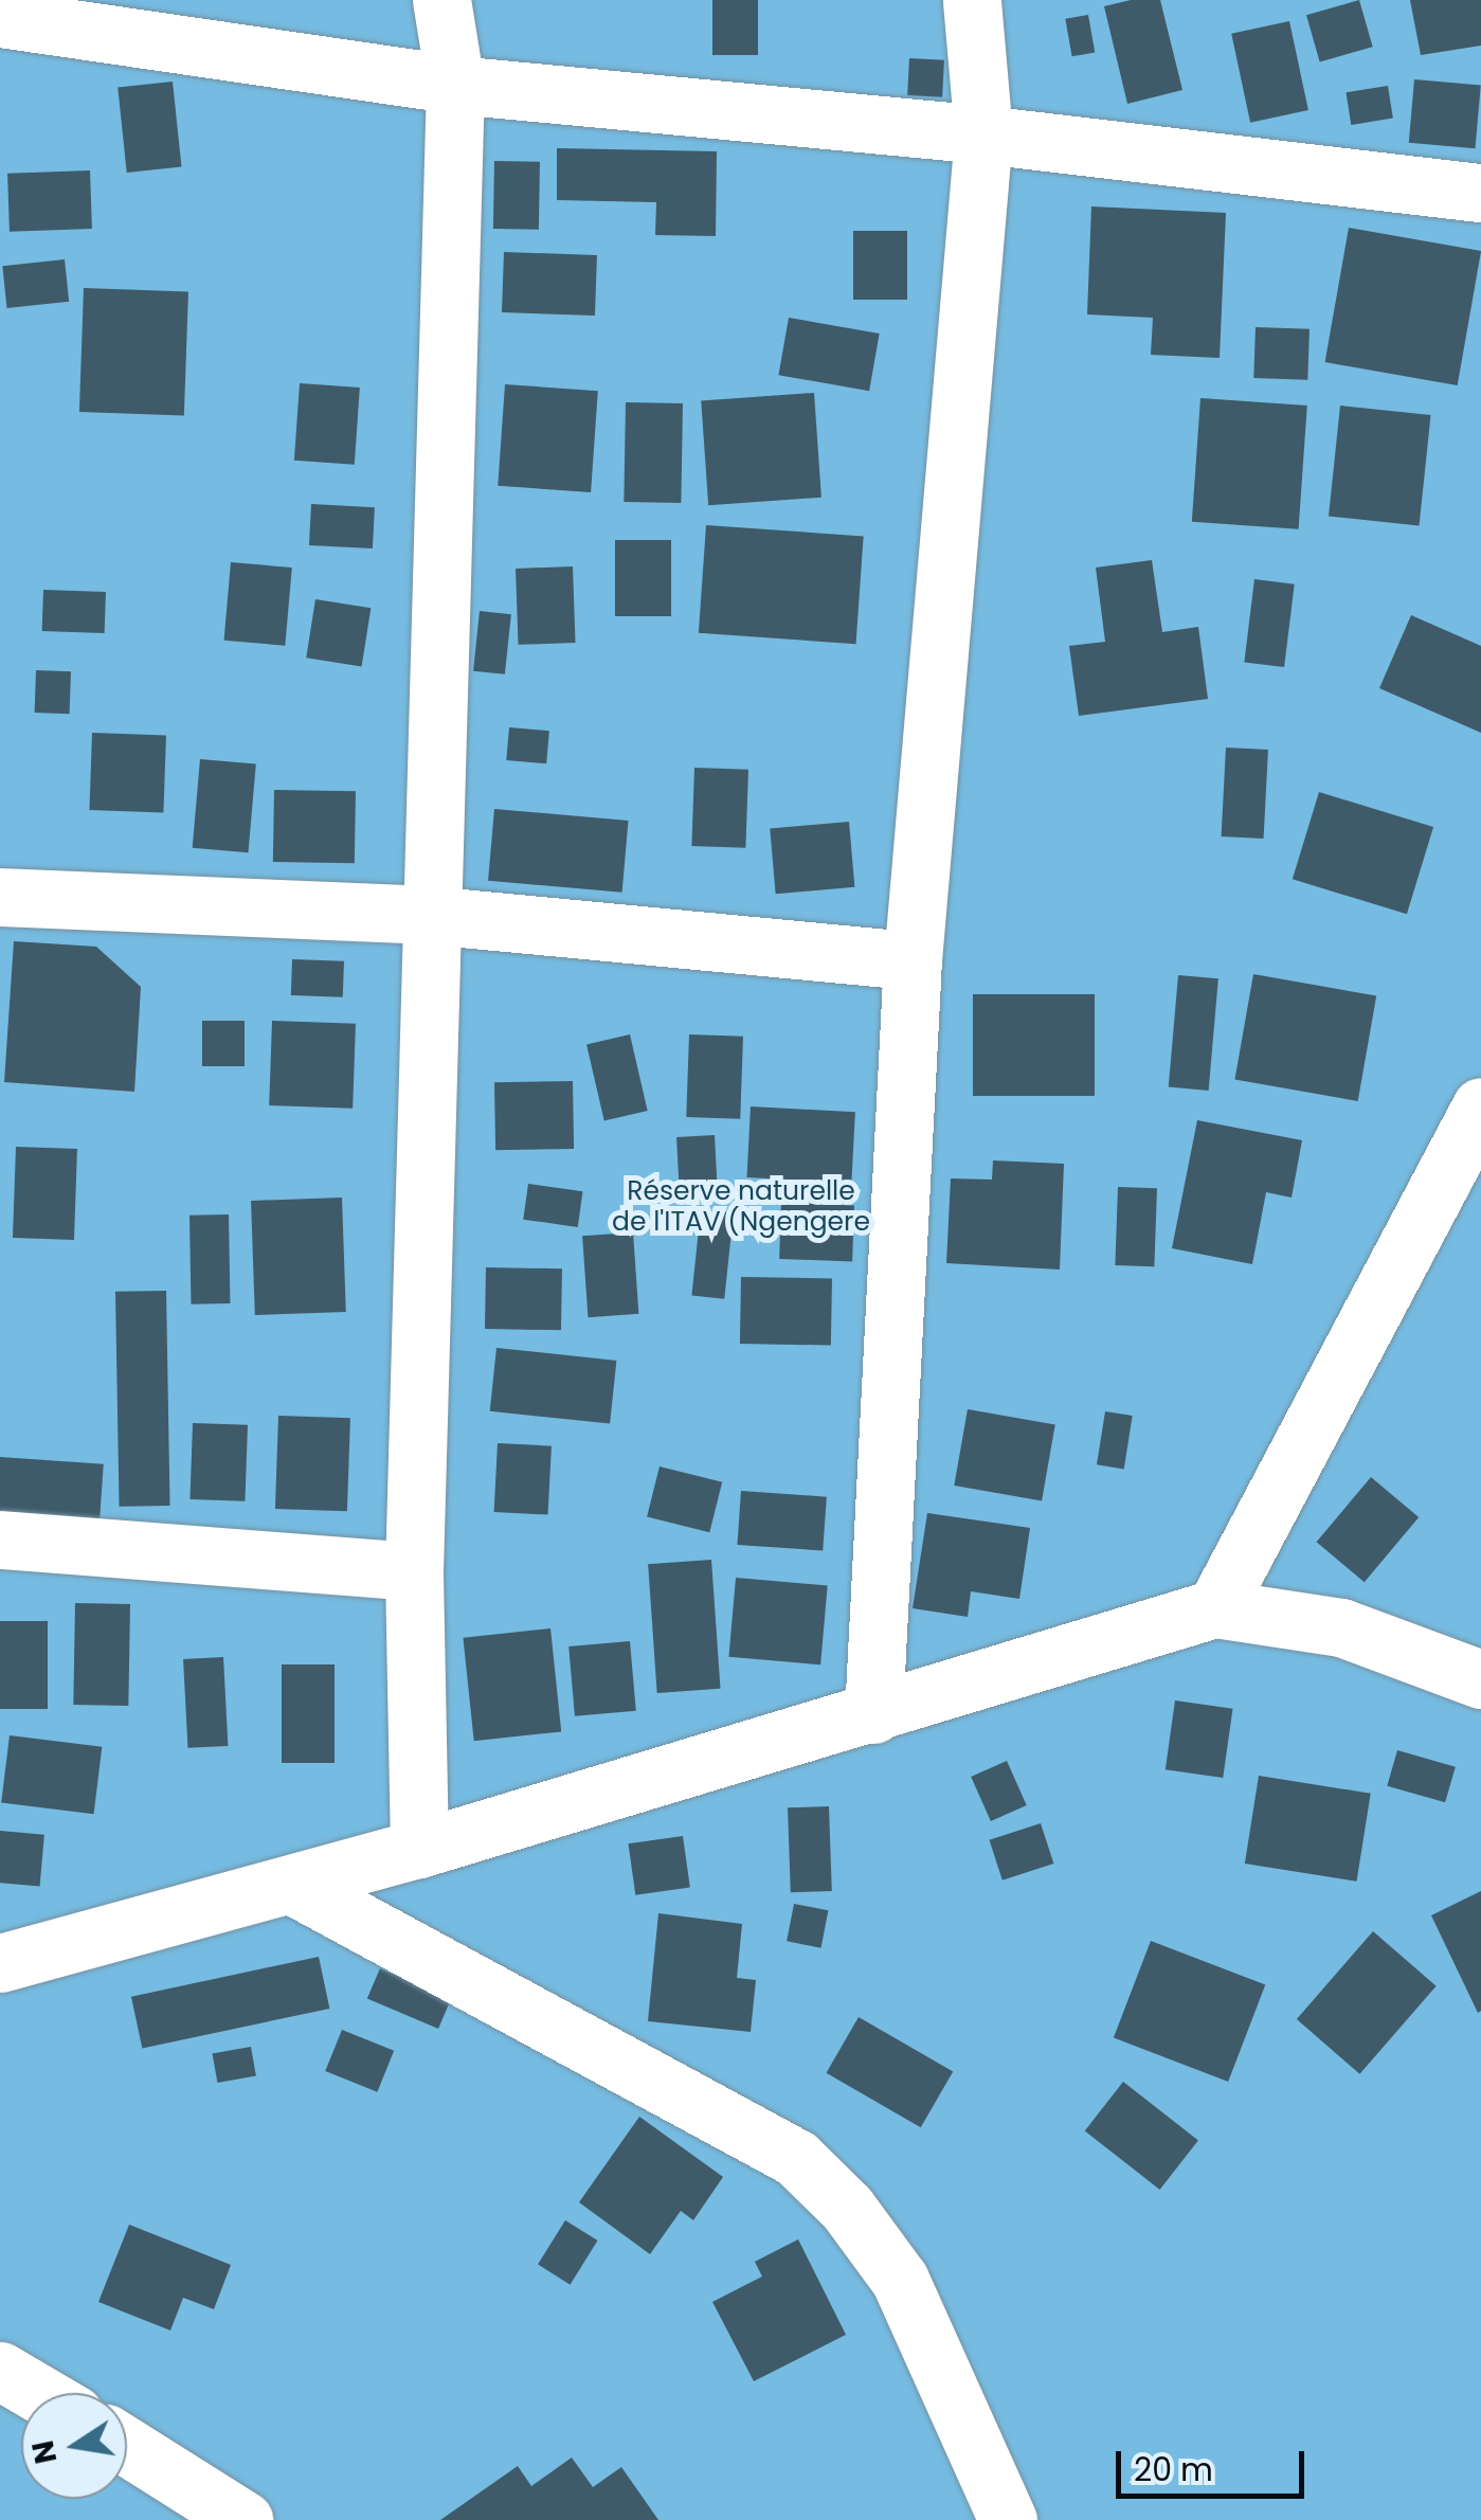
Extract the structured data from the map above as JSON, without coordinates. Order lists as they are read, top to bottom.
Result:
{
  "parks": ["Réserve naturelle de l'ITAV (Ngengere"],
  "scale_bar": "20 m",
  "north": "left"
}
